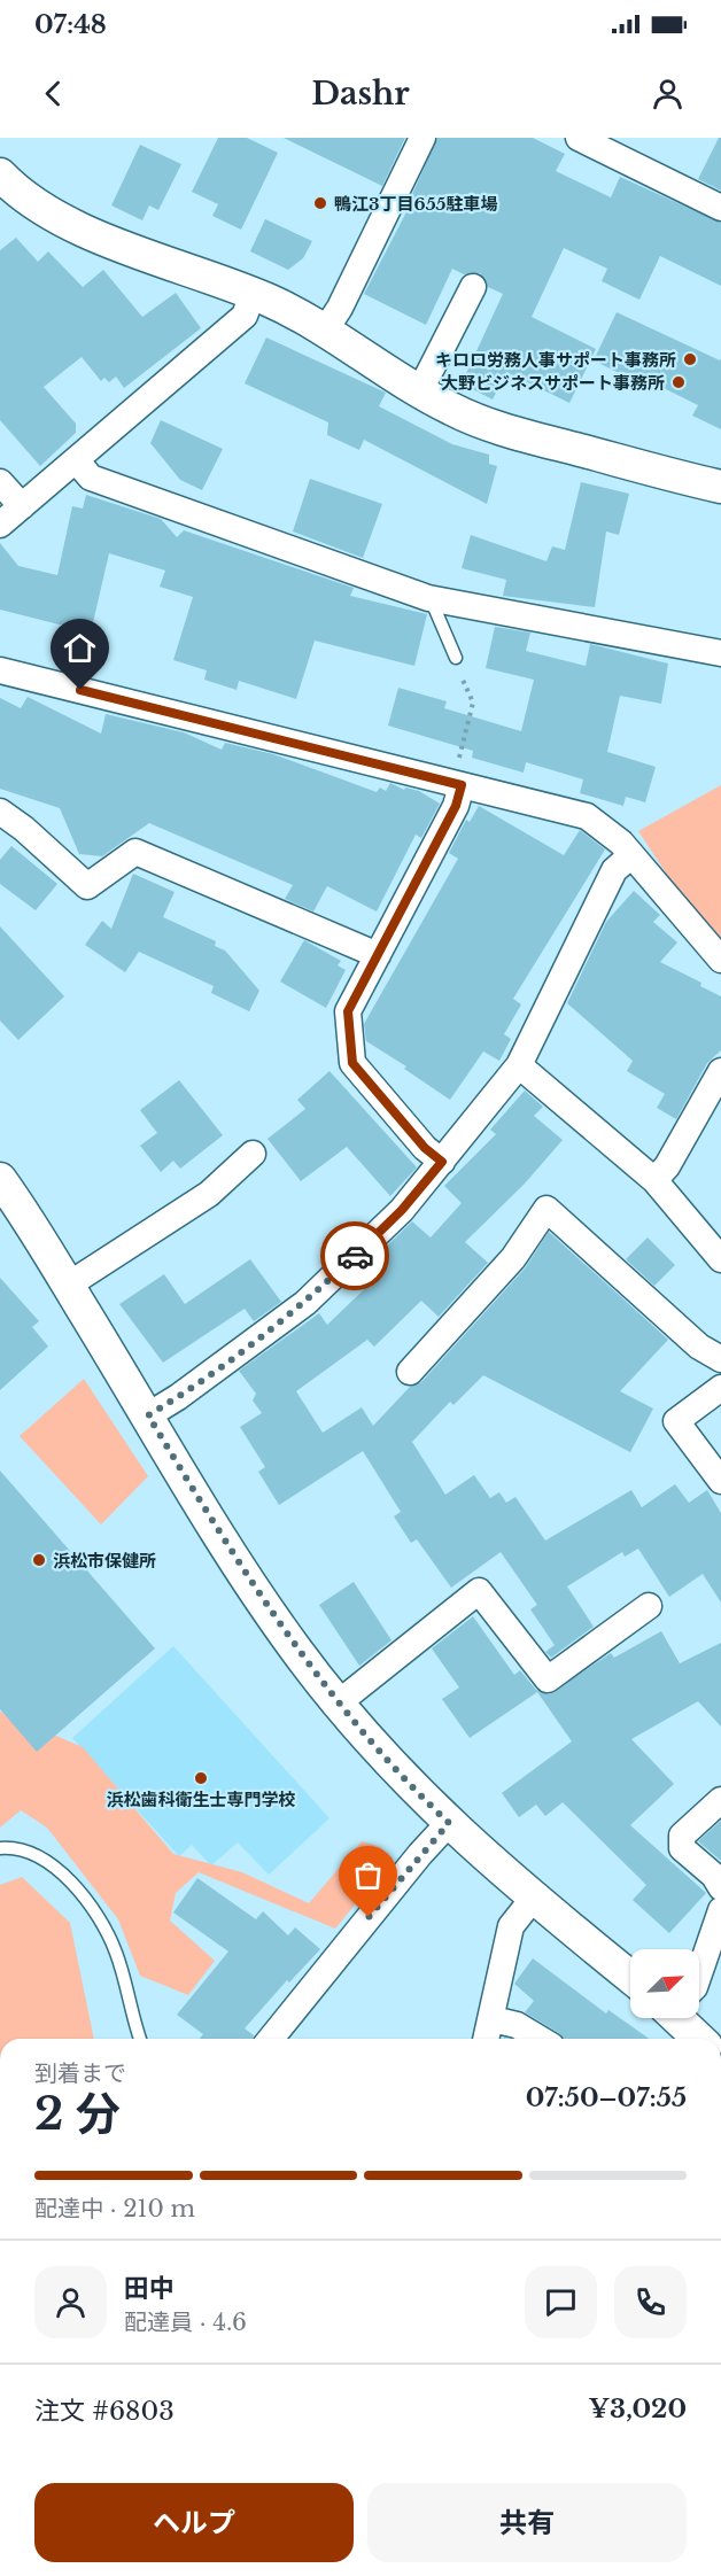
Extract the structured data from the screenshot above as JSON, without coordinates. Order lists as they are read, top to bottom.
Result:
{
  "places": [
    "鴨江3丁目655駐車場",
    "キロロ労務人事サポート事務所",
    "大野ビジネスサポート事務所",
    "浜松市保健所",
    "浜松歯科衛生士専門学校"
  ],
  "north": "top right",
  "page": {
    "status": "07:48",
    "header": "Dashr",
    "heading": ["2 分", "到着まで", "07:50–07:55"],
    "panel": [
      "田中",
      "配達員 · 4.6",
      "注文 #6803",
      "¥3,020"
    ],
    "bar": "配達中 · 210 m",
    "buttons": ["ヘルプ", "共有"]
  }
}
